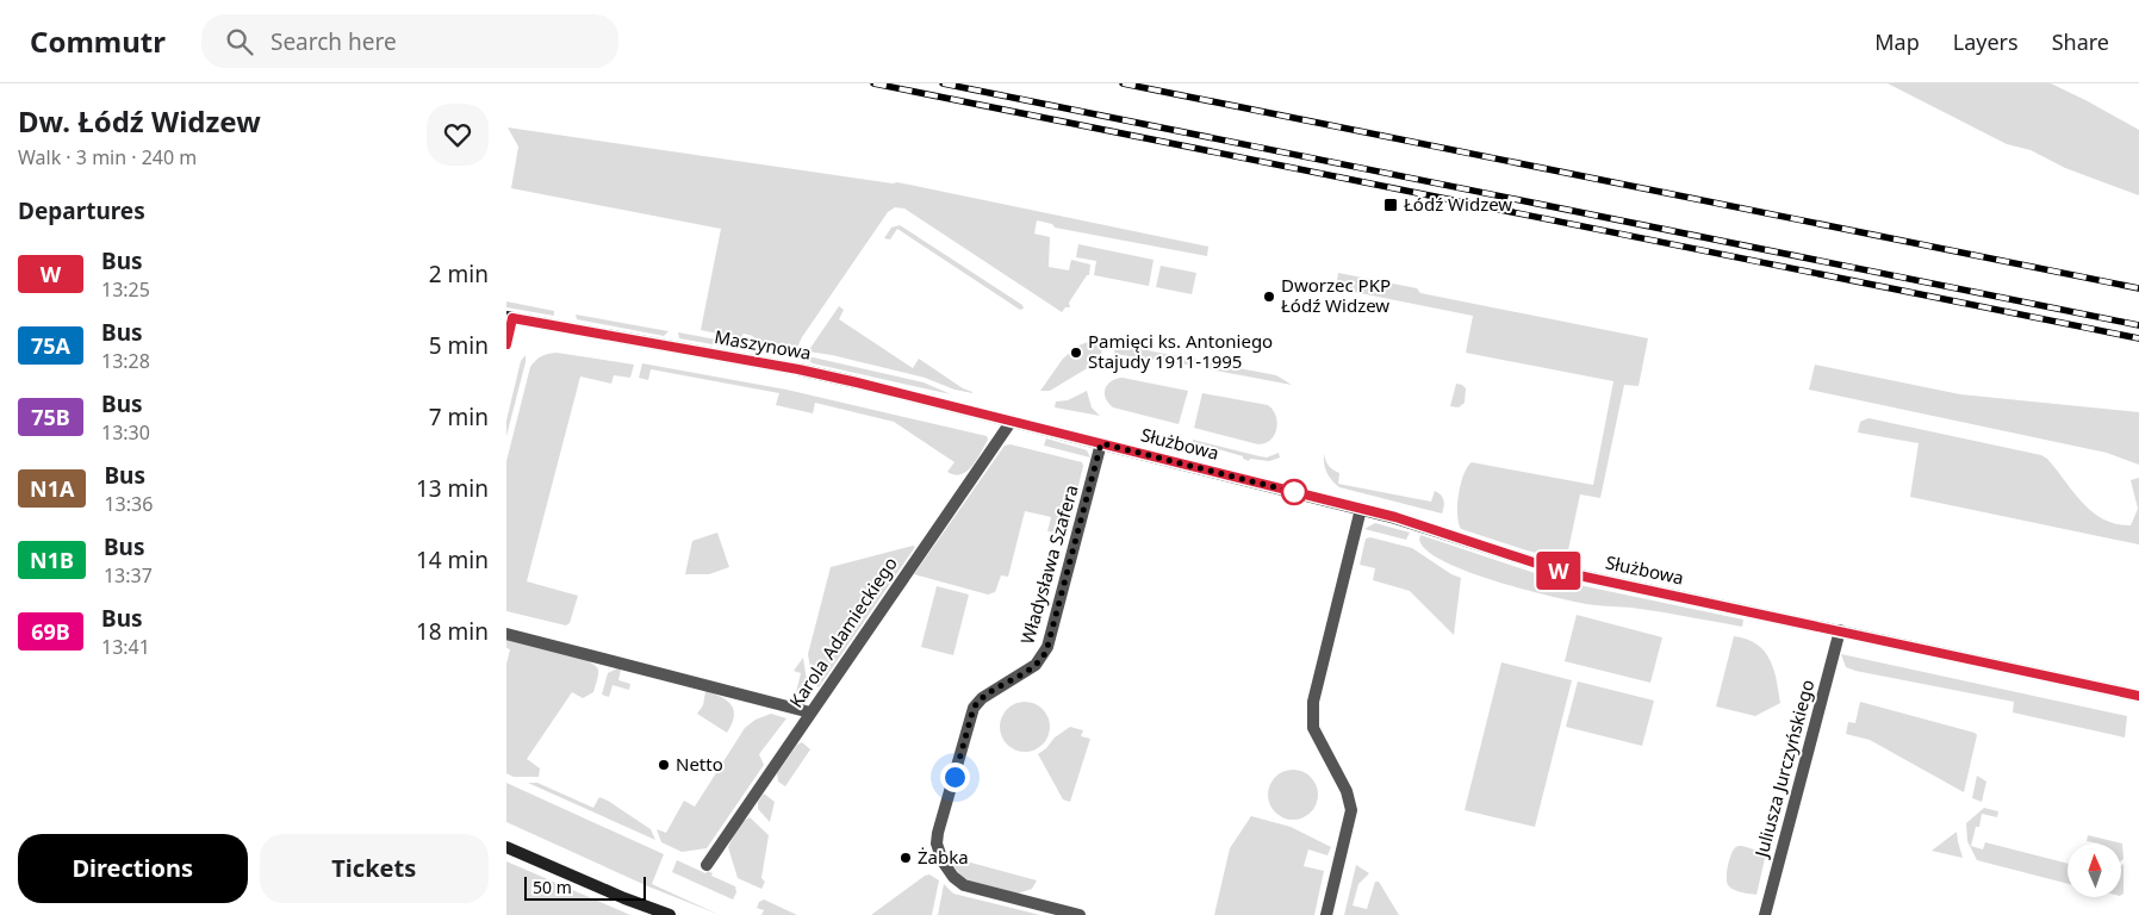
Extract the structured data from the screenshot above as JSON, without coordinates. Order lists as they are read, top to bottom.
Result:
{
  "streets": {
    "street": [
      "Maszynowa",
      "Służbowa",
      "Władysława Szafera",
      "Karola Adamieckiego",
      "Juliusza Jurczyńskiego"
    ]
  },
  "crossings": [
    ["Maszynowa", "Służbowa"],
    ["Maszynowa", "Karola Adamieckiego"],
    ["Służbowa", "Władysława Szafera"],
    ["Służbowa", "Karola Adamieckiego"],
    ["Służbowa", "Juliusza Jurczyńskiego"]
  ],
  "places": {
    "transit": ["Łódź Widzew"],
    "other": [
      "Dworzec PKP Łódź Widzew",
      "Pamięci ks. Antoniego Stajudy 1911-1995",
      "Netto",
      "Żabka"
    ]
  },
  "lines": ["bus line W"],
  "scale_bar": "50 m",
  "north": "top",
  "page": {
    "header": "Commutr",
    "search": "Search here",
    "nav": ["Map", "Layers", "Share"],
    "heading": [
      ["Dw. Łódź Widzew", "Walk · 3 min · 240 m"],
      "Departures"
    ],
    "on_map": "W",
    "list": [
      {
        "mark": "W",
        "name": "Bus",
        "note": "13:25",
        "value": "2 min"
      },
      {
        "mark": "75A",
        "name": "Bus",
        "note": "13:28",
        "value": "5 min"
      },
      {
        "mark": "75B",
        "name": "Bus",
        "note": "13:30",
        "value": "7 min"
      },
      {
        "mark": "N1A",
        "name": "Bus",
        "note": "13:36",
        "value": "13 min"
      },
      {
        "mark": "N1B",
        "name": "Bus",
        "note": "13:37",
        "value": "14 min"
      },
      {
        "mark": "69B",
        "name": "Bus",
        "note": "13:41",
        "value": "18 min"
      }
    ],
    "buttons": ["Directions", "Tickets"],
    "scale": "50 m"
  }
}
